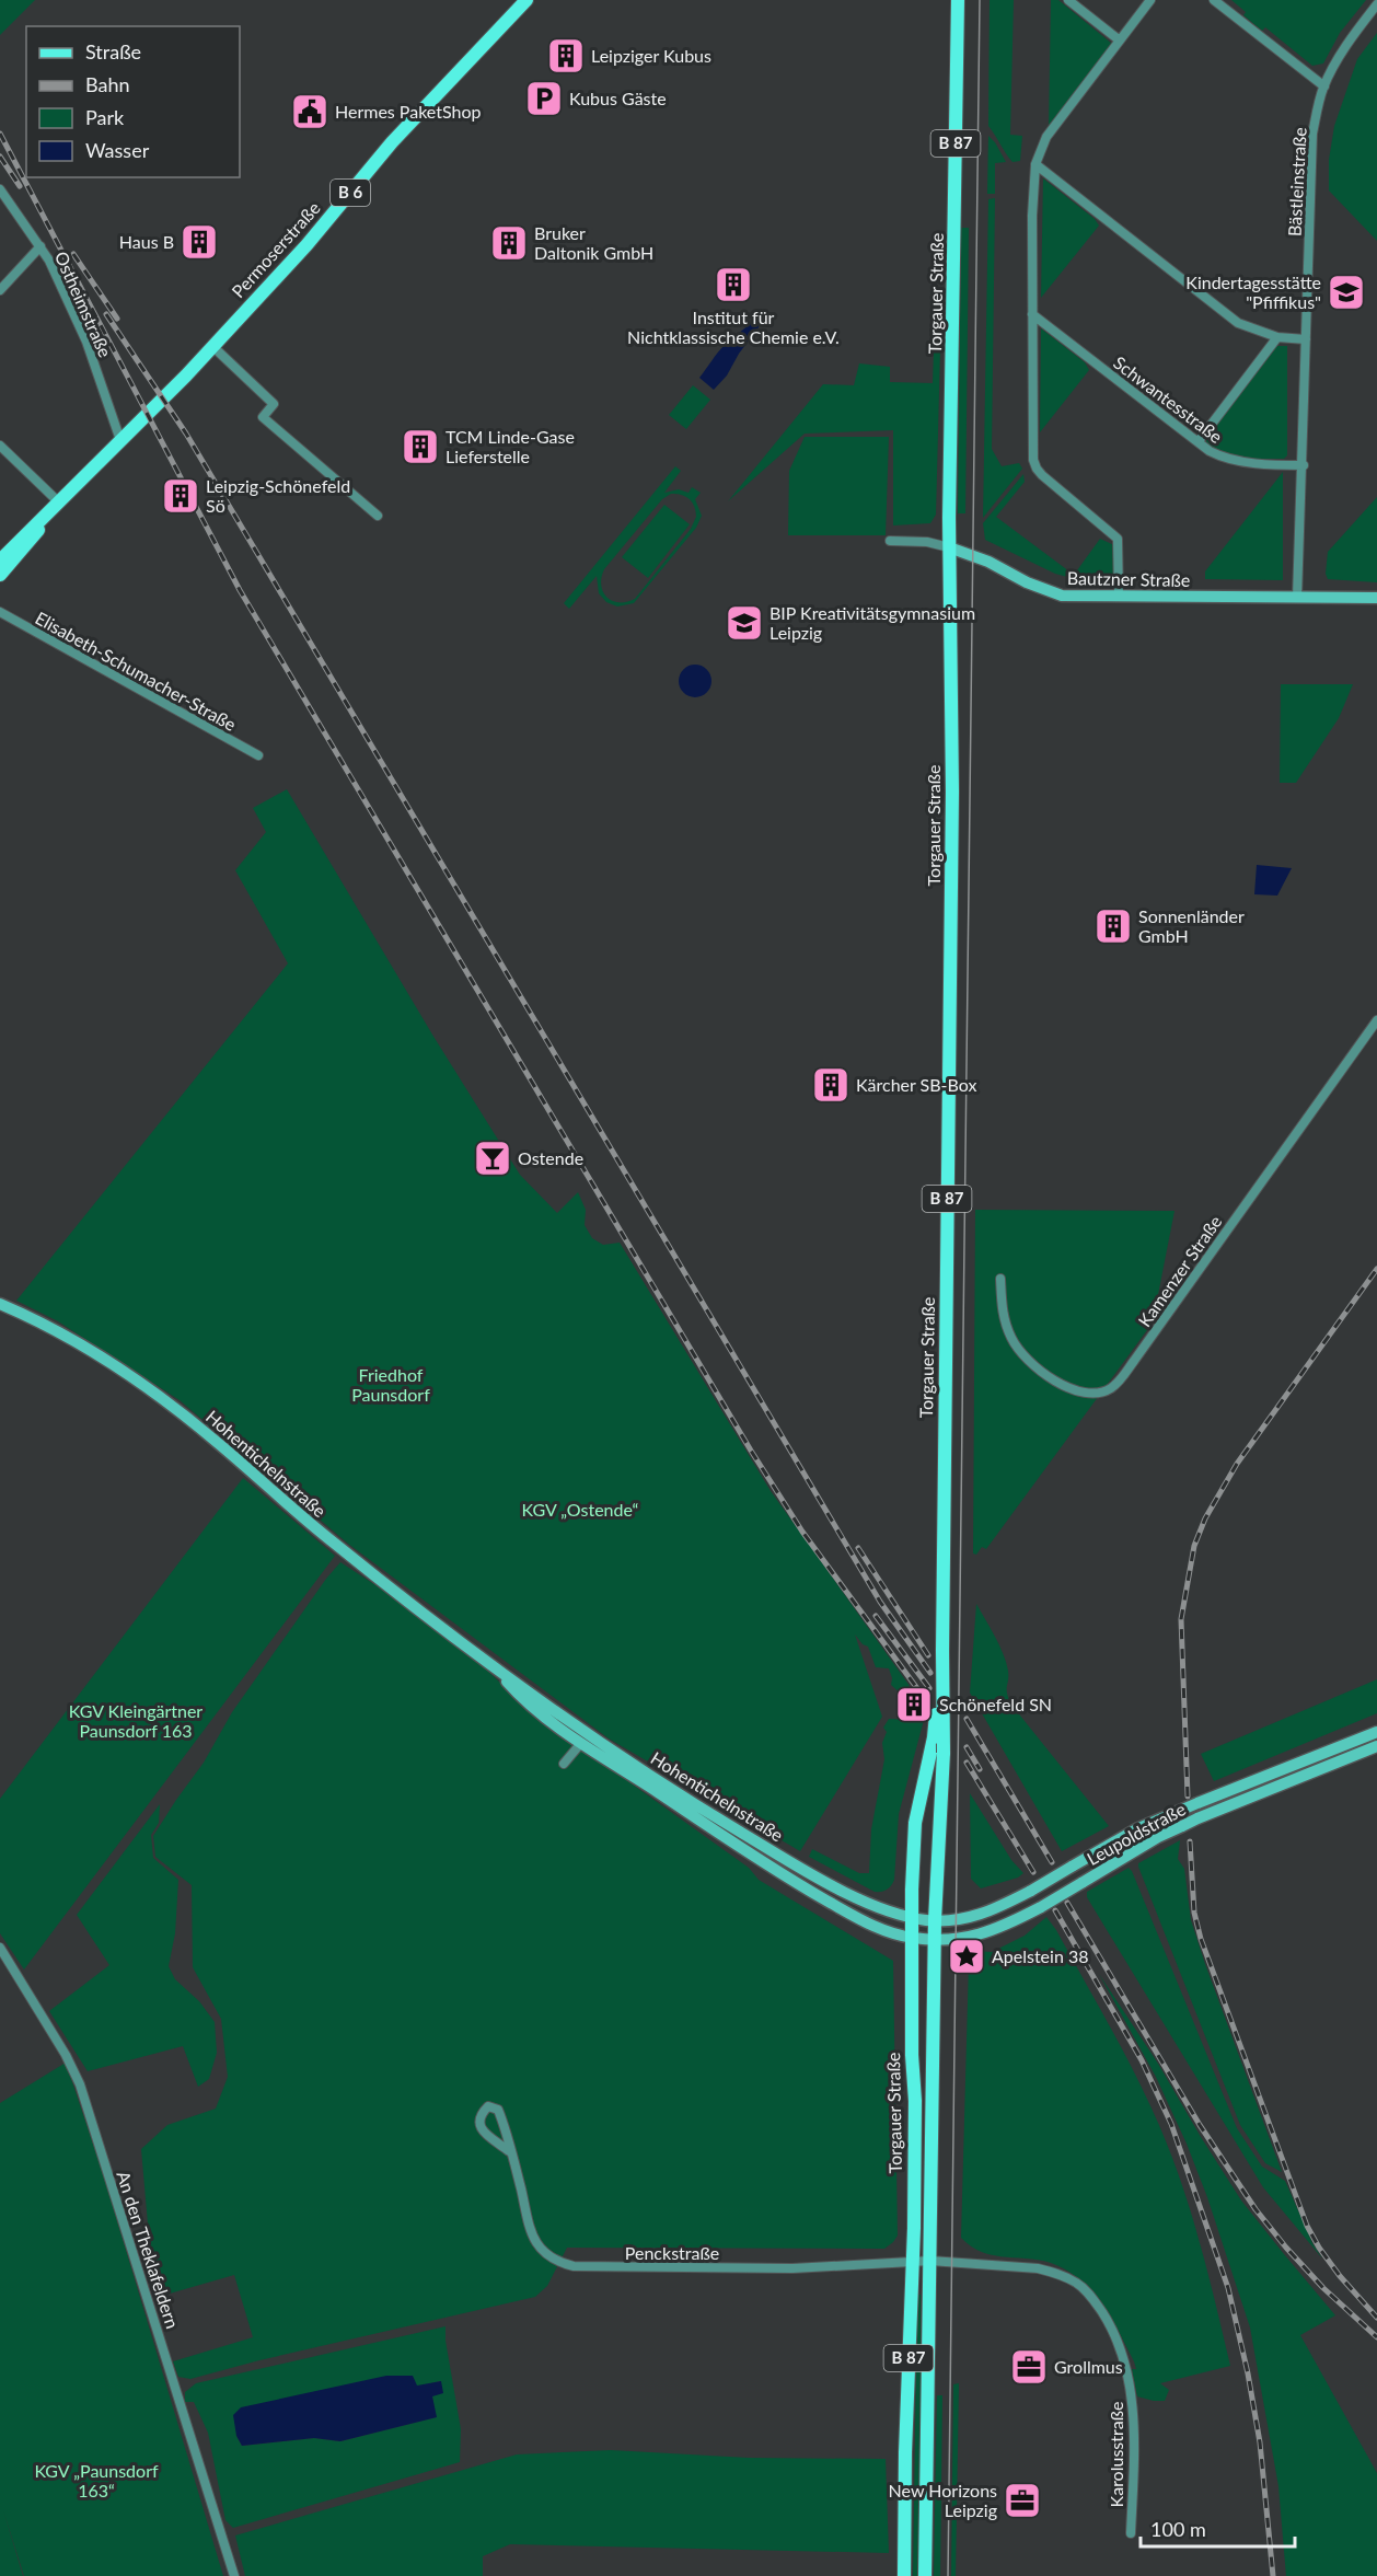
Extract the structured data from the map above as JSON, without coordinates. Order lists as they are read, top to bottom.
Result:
{
  "streets": {
    "main road": [
      "B 87",
      "B 6",
      "Permoserstraße",
      "Torgauer Straße",
      "Bautzner Straße",
      "Hohentichelnstraße",
      "Leupoldstraße"
    ],
    "street": [
      "Bästleinstraße",
      "Ostheimstraße",
      "Schwantesstraße",
      "Elisabeth-Schumacher-Straße",
      "Kamenzer Straße",
      "An den Theklafeldern",
      "Penckstraße",
      "Karolusstraße"
    ]
  },
  "crossings": [
    ["Bästleinstraße", "Schwantesstraße"],
    ["Bästleinstraße", "Bautzner Straße"],
    ["Permoserstraße", "Ostheimstraße"],
    ["Torgauer Straße", "Bautzner Straße"],
    ["Torgauer Straße", "Hohentichelnstraße"],
    ["Torgauer Straße", "Leupoldstraße"],
    ["Torgauer Straße", "Penckstraße"],
    ["Torgauer Straße", "Karolusstraße"],
    ["Hohentichelnstraße", "Leupoldstraße"],
    ["Penckstraße", "Karolusstraße"]
  ],
  "parks": [
    "Friedhof Paunsdorf",
    "KGV „Ostende“",
    "KGV Kleingärtner Paunsdorf 163",
    "KGV „Paunsdorf 163“"
  ],
  "places": {
    "building": [
      "Leipziger Kubus",
      "Haus B",
      "Bruker Daltonik GmbH",
      "Institut für Nichtklassische Chemie e.V.",
      "TCM Linde-Gase Lieferstelle",
      "Leipzig-Schönefeld Sö",
      "Sonnenländer GmbH",
      "Kärcher SB-Box",
      "Schönefeld SN"
    ],
    "parking": ["Kubus Gäste"],
    "public building": ["Hermes PaketShop"],
    "school or university": ["Kindertagesstätte \"Pfiffikus\"", "BIP Kreativitätsgymnasium Leipzig"],
    "bar": ["Ostende"],
    "place": ["Apelstein 38"],
    "office": ["Grollmus", "New Horizons Leipzig"]
  },
  "legend": [
    "Straße",
    "Bahn",
    "Park",
    "Wasser"
  ],
  "scale_bar": "100 m"
}
